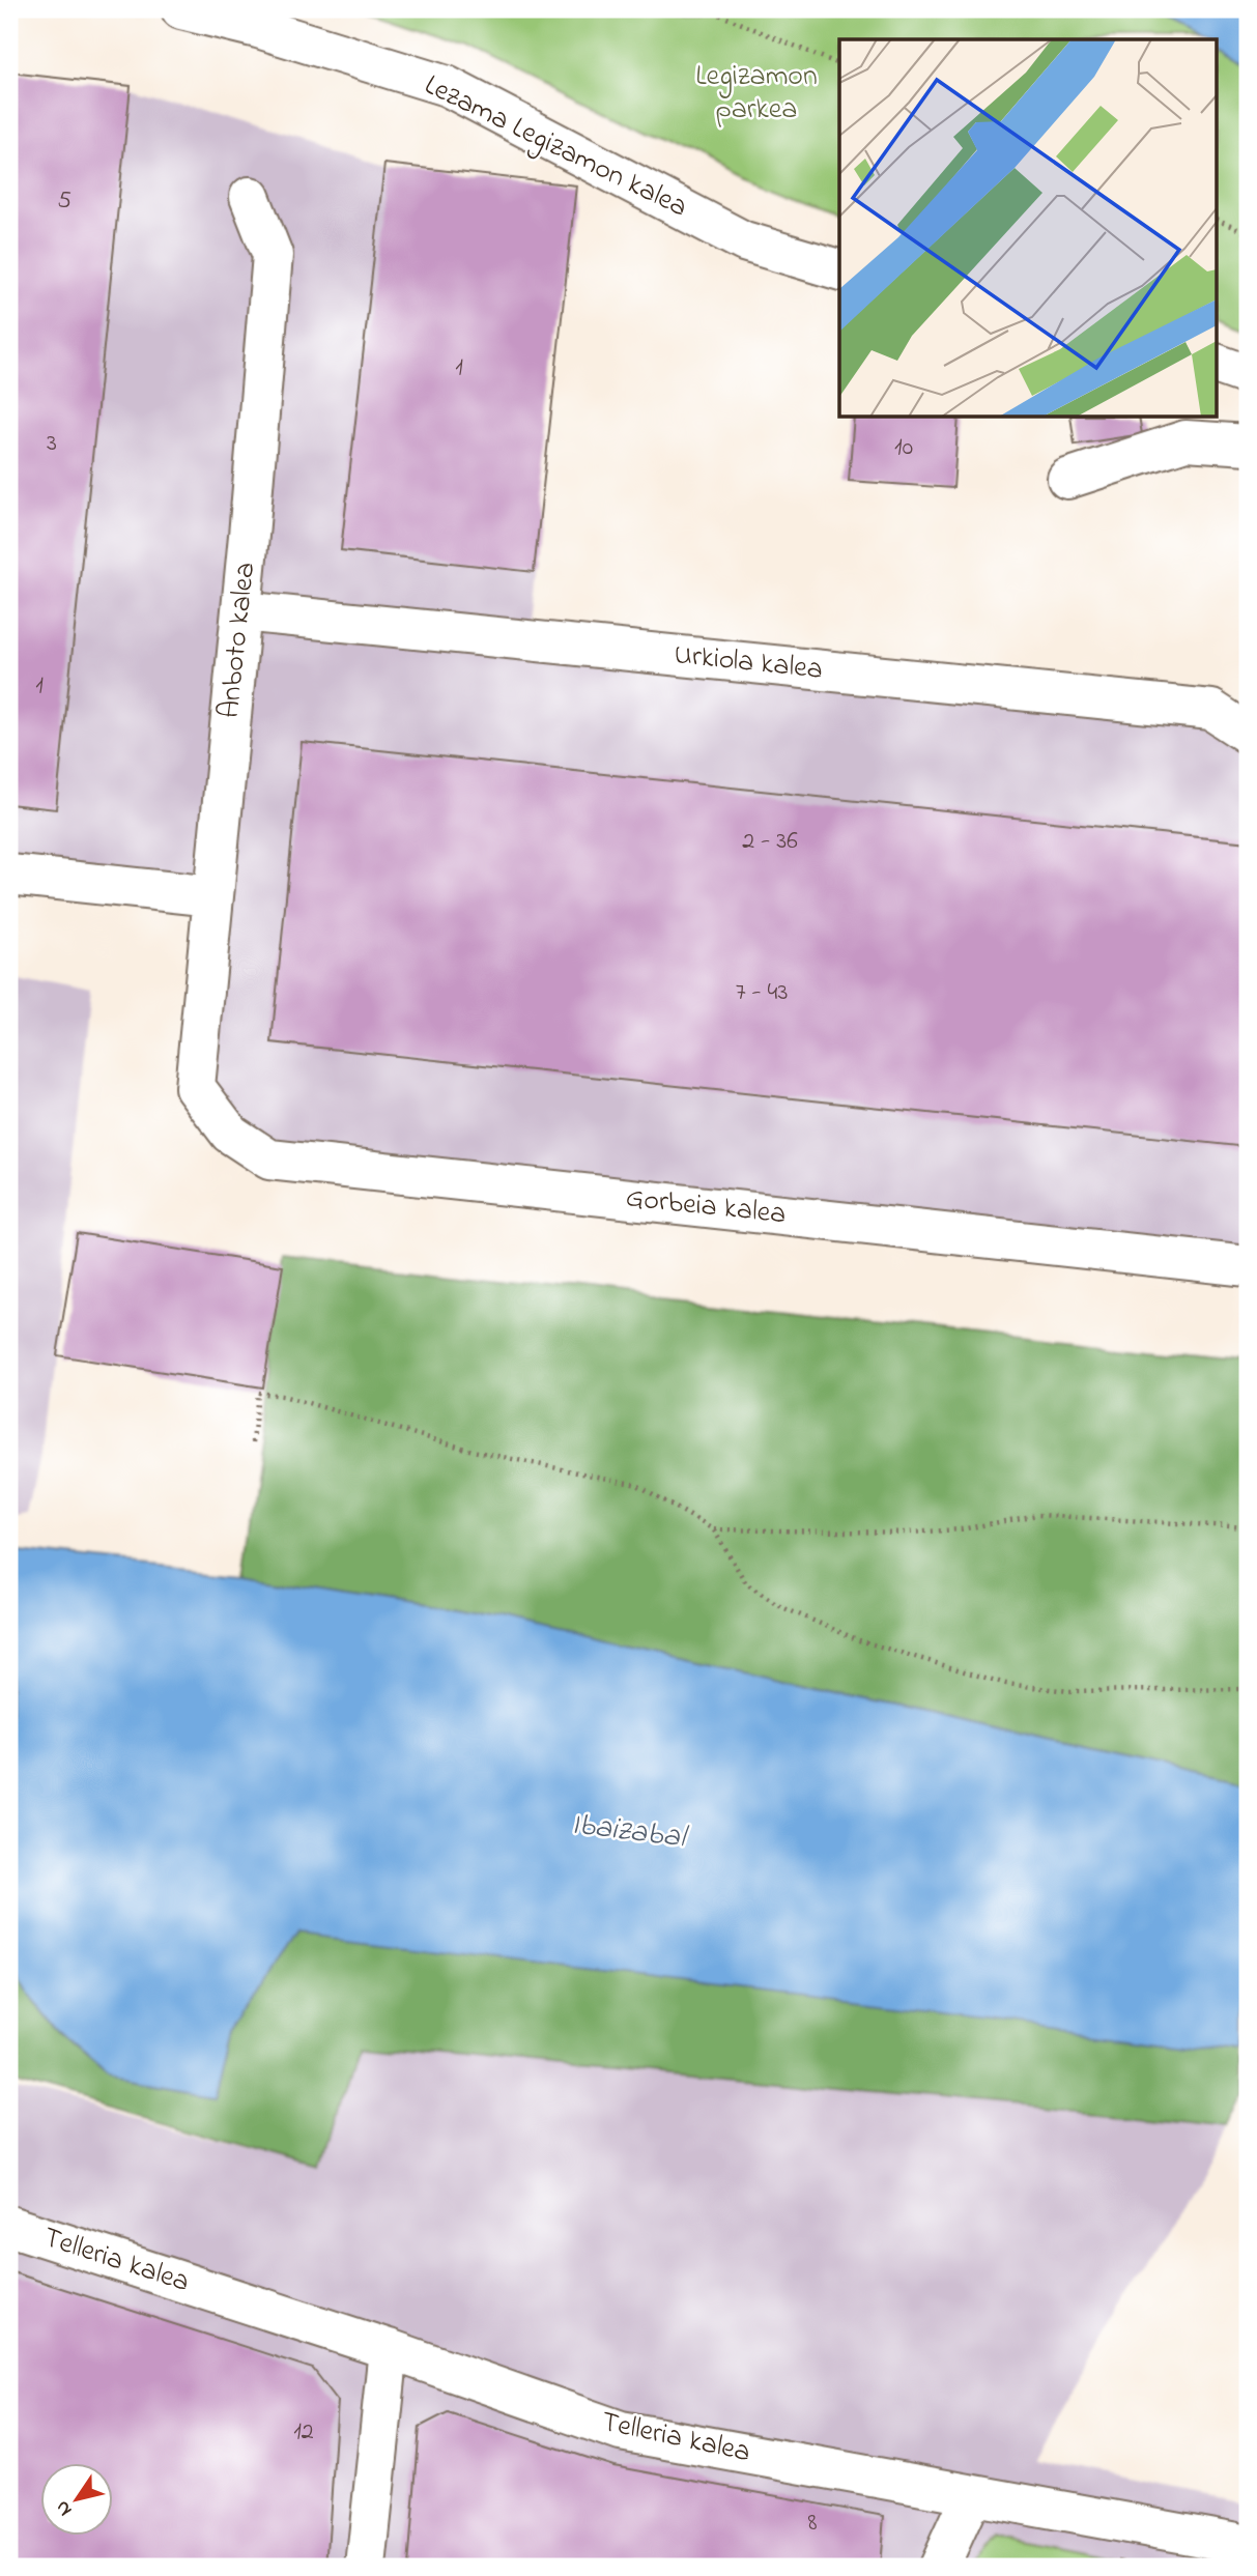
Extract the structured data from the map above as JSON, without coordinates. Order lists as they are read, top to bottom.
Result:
{
  "streets": {
    "street": [
      "Lezama Legizamon kalea",
      "Anboto kalea",
      "Urkiola kalea",
      "Gorbeia kalea",
      "Telleria kalea"
    ]
  },
  "crossings": [
    ["Anboto kalea", "Urkiola kalea"],
    ["Anboto kalea", "Gorbeia kalea"]
  ],
  "water": ["Ibaizabal"],
  "parks": ["Legizamon parkea"],
  "house_numbers": [
    "5",
    "1",
    "3",
    "10",
    "1",
    "2 - 36",
    "7 - 43",
    "12",
    "8"
  ],
  "north": "bottom left"
}
